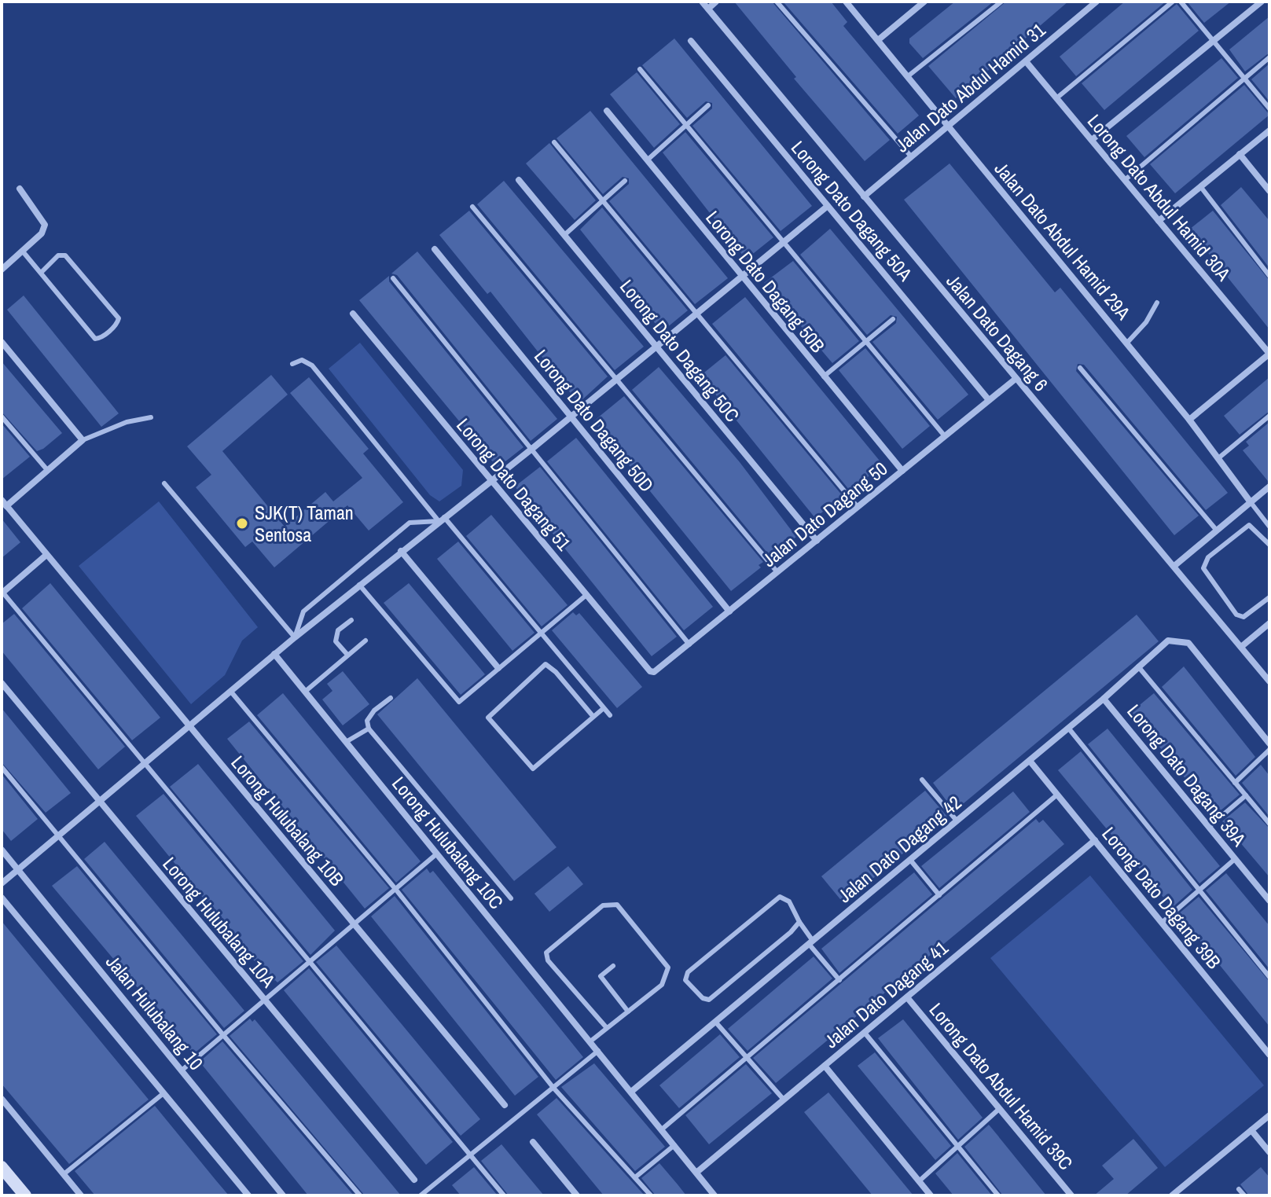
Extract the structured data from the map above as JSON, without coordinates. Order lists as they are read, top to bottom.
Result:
{
  "streets": {
    "street": [
      "Jalan Dato Abdul Hamid 31",
      "Lorong Dato Abdul Hamid 30A",
      "Lorong Dato Dagang 50A",
      "Jalan Dato Abdul Hamid 29A",
      "Lorong Dato Dagang 50B",
      "Jalan Dato Dagang 6",
      "Lorong Dato Dagang 50C",
      "Lorong Dato Dagang 50D",
      "Lorong Dato Dagang 51",
      "Jalan Dato Dagang 50",
      "Lorong Dato Dagang 39A",
      "Lorong Hulubalang 10B",
      "Lorong Hulubalang 10C",
      "Jalan Dato Dagang 42",
      "Lorong Dato Dagang 39B",
      "Lorong Hulubalang 10A",
      "Jalan Dato Dagang 41",
      "Jalan Hulubalang 10",
      "Lorong Dato Abdul Hamid 39C"
    ]
  },
  "crossings": [
    ["Jalan Dato Abdul Hamid 31", "Lorong Dato Abdul Hamid 30A"],
    ["Jalan Dato Abdul Hamid 31", "Jalan Dato Abdul Hamid 29A"],
    ["Jalan Dato Abdul Hamid 31", "Jalan Dato Dagang 6"],
    ["Lorong Dato Dagang 50A", "Jalan Dato Dagang 50"],
    ["Lorong Dato Dagang 50B", "Jalan Dato Dagang 50"],
    ["Jalan Dato Dagang 6", "Jalan Dato Dagang 50"],
    ["Lorong Dato Dagang 50C", "Jalan Dato Dagang 50"],
    ["Lorong Dato Dagang 50D", "Jalan Dato Dagang 50"],
    ["Lorong Dato Dagang 51", "Jalan Dato Dagang 50"],
    ["Lorong Dato Dagang 39A", "Jalan Dato Dagang 42"],
    ["Lorong Hulubalang 10C", "Jalan Dato Dagang 42"],
    ["Lorong Hulubalang 10C", "Jalan Dato Dagang 41"],
    ["Jalan Dato Dagang 42", "Lorong Dato Dagang 39B"],
    ["Lorong Dato Dagang 39B", "Jalan Dato Dagang 41"],
    ["Jalan Dato Dagang 41", "Lorong Dato Abdul Hamid 39C"]
  ],
  "places": ["SJK(T) Taman Sentosa"]
}
